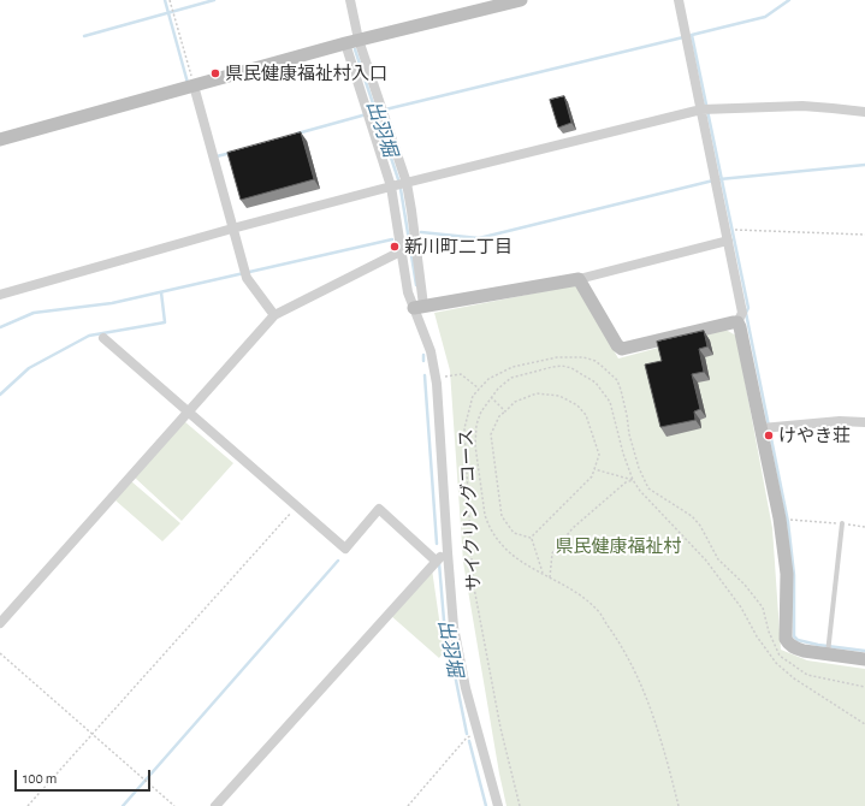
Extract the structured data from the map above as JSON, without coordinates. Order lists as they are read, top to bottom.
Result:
{
  "streets": {
    "path": ["サイクリングコース"]
  },
  "water": ["出羽堀"],
  "parks": ["県民健康福祉村"],
  "places": ["県民健康福祉村入口", "新川町二丁目", "けやき荘"],
  "scale_bar": "100 m"
}
